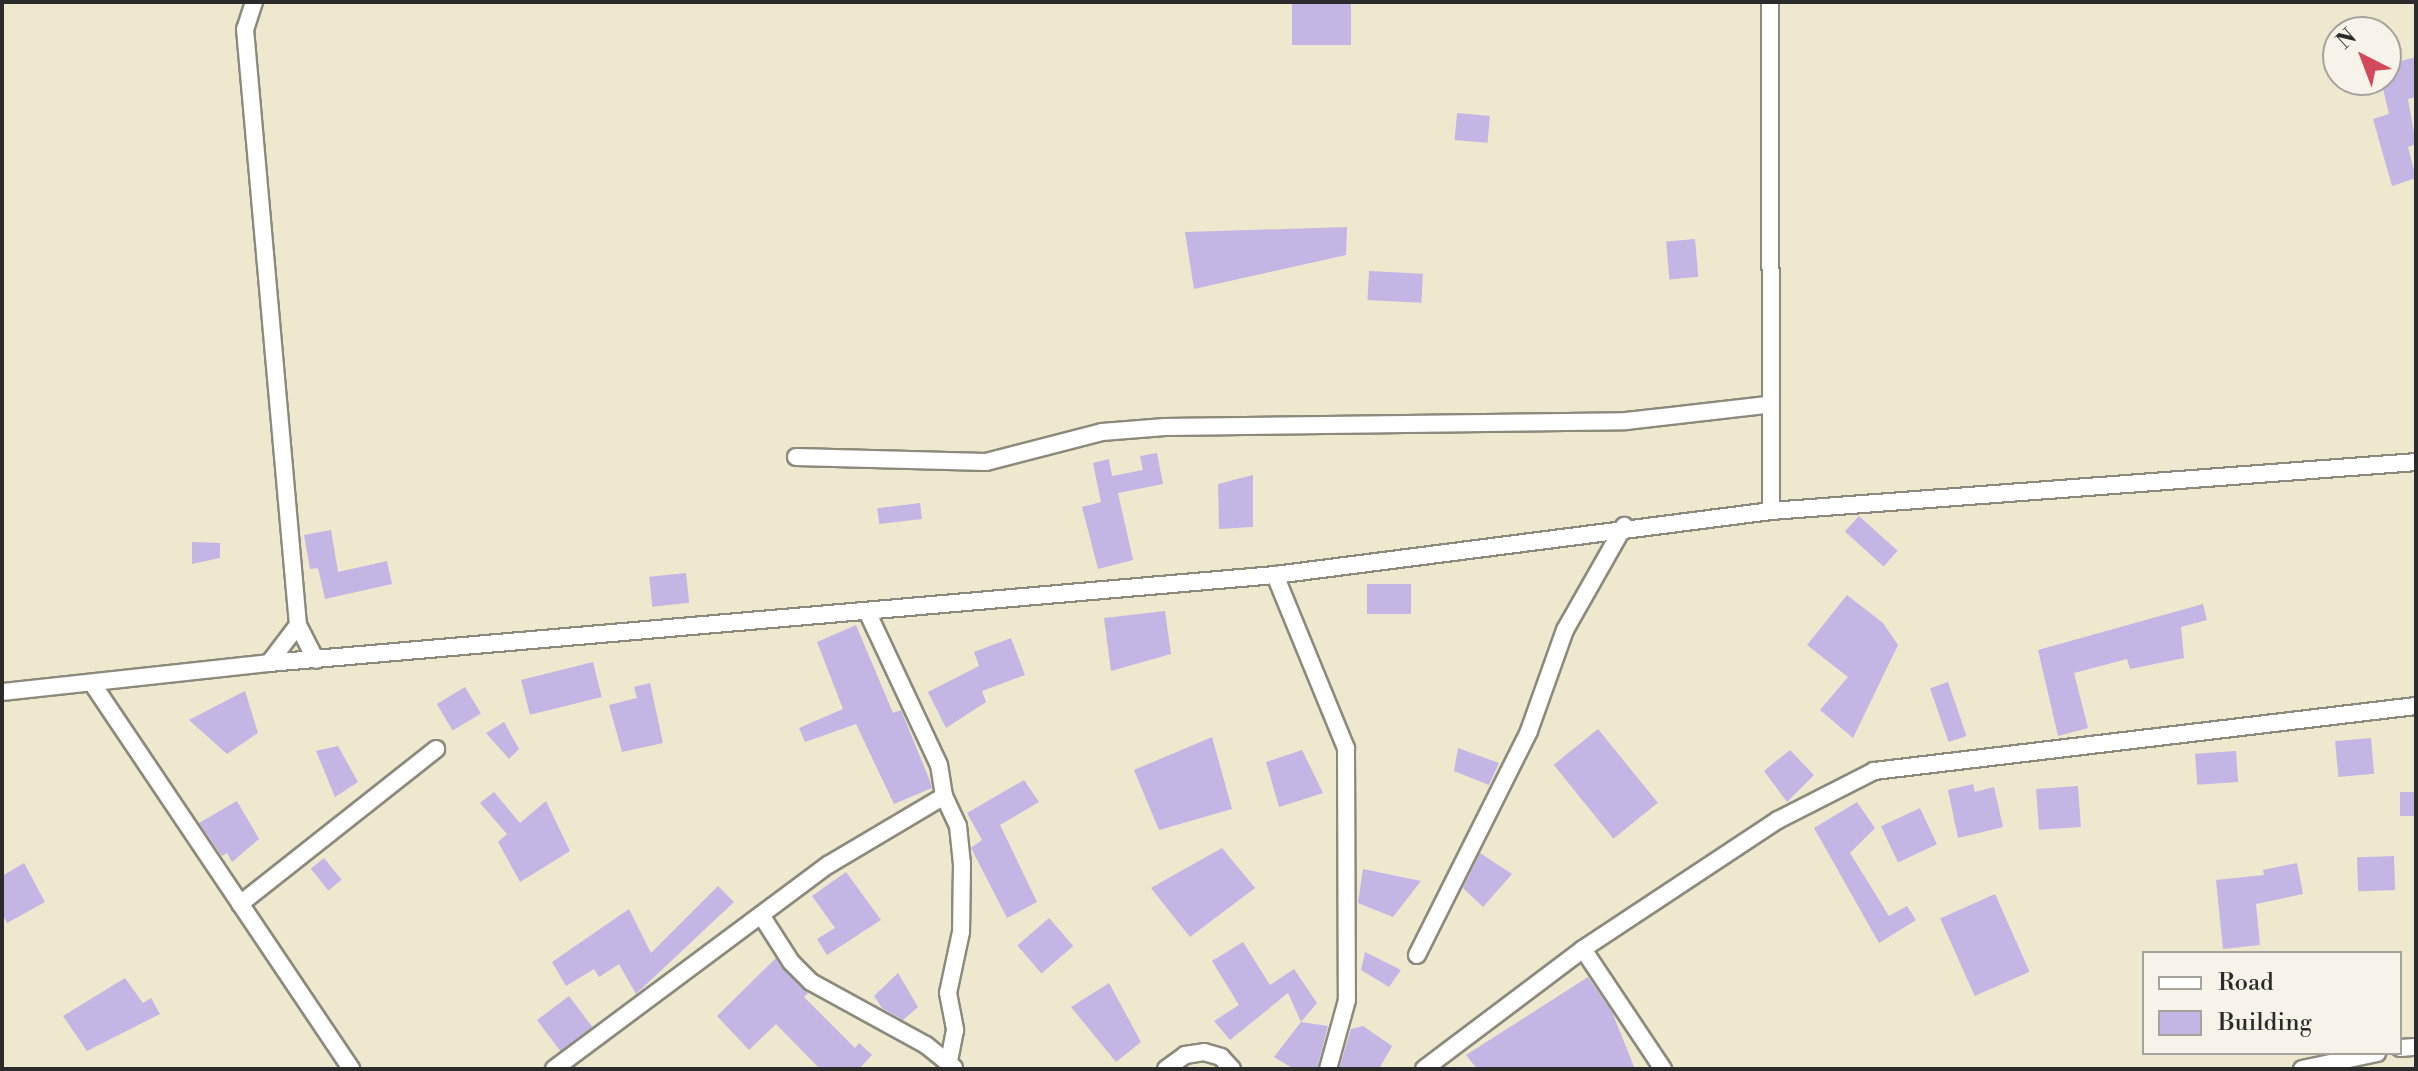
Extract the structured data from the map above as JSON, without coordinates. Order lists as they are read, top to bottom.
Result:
{
  "legend": ["Road", "Building"],
  "north": "top left"
}
